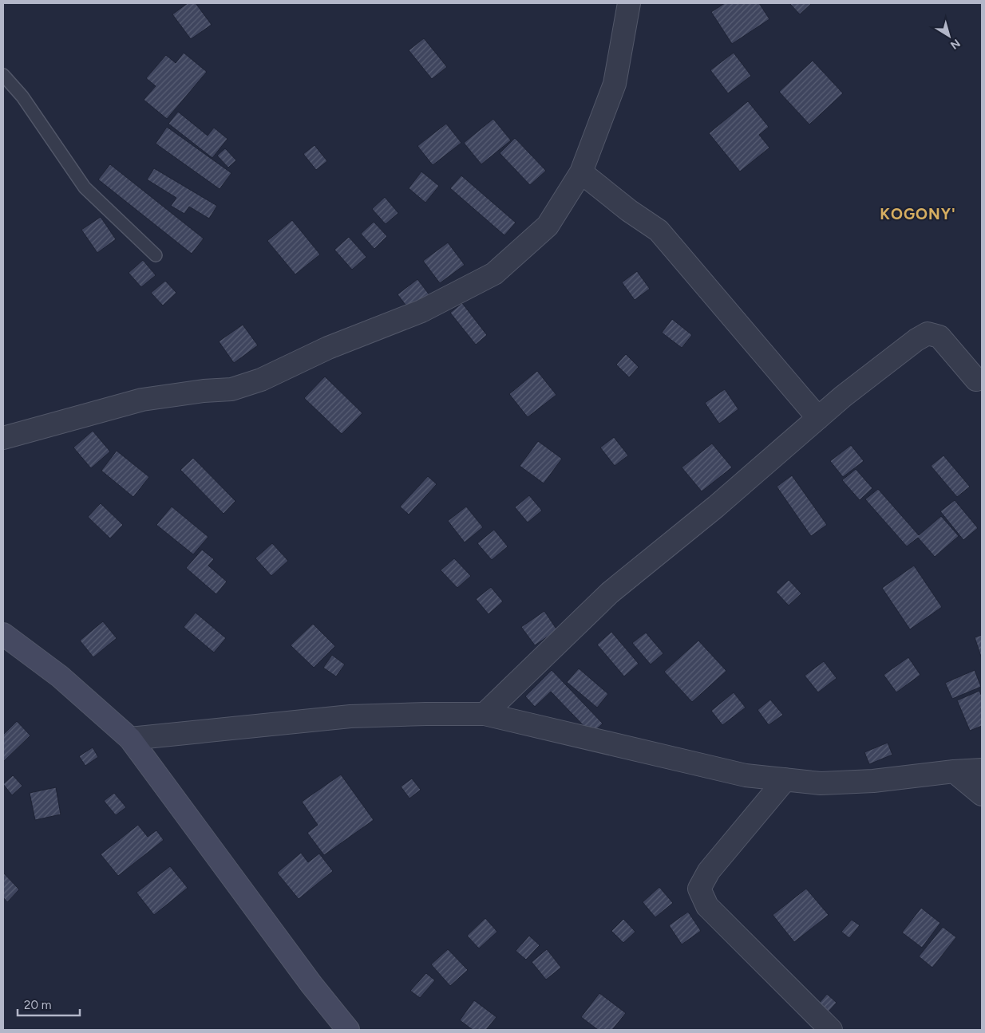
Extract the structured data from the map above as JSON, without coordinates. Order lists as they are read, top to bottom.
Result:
{
  "districts": ["KOGONY'"],
  "scale_bar": "20 m",
  "north": "bottom right"
}
